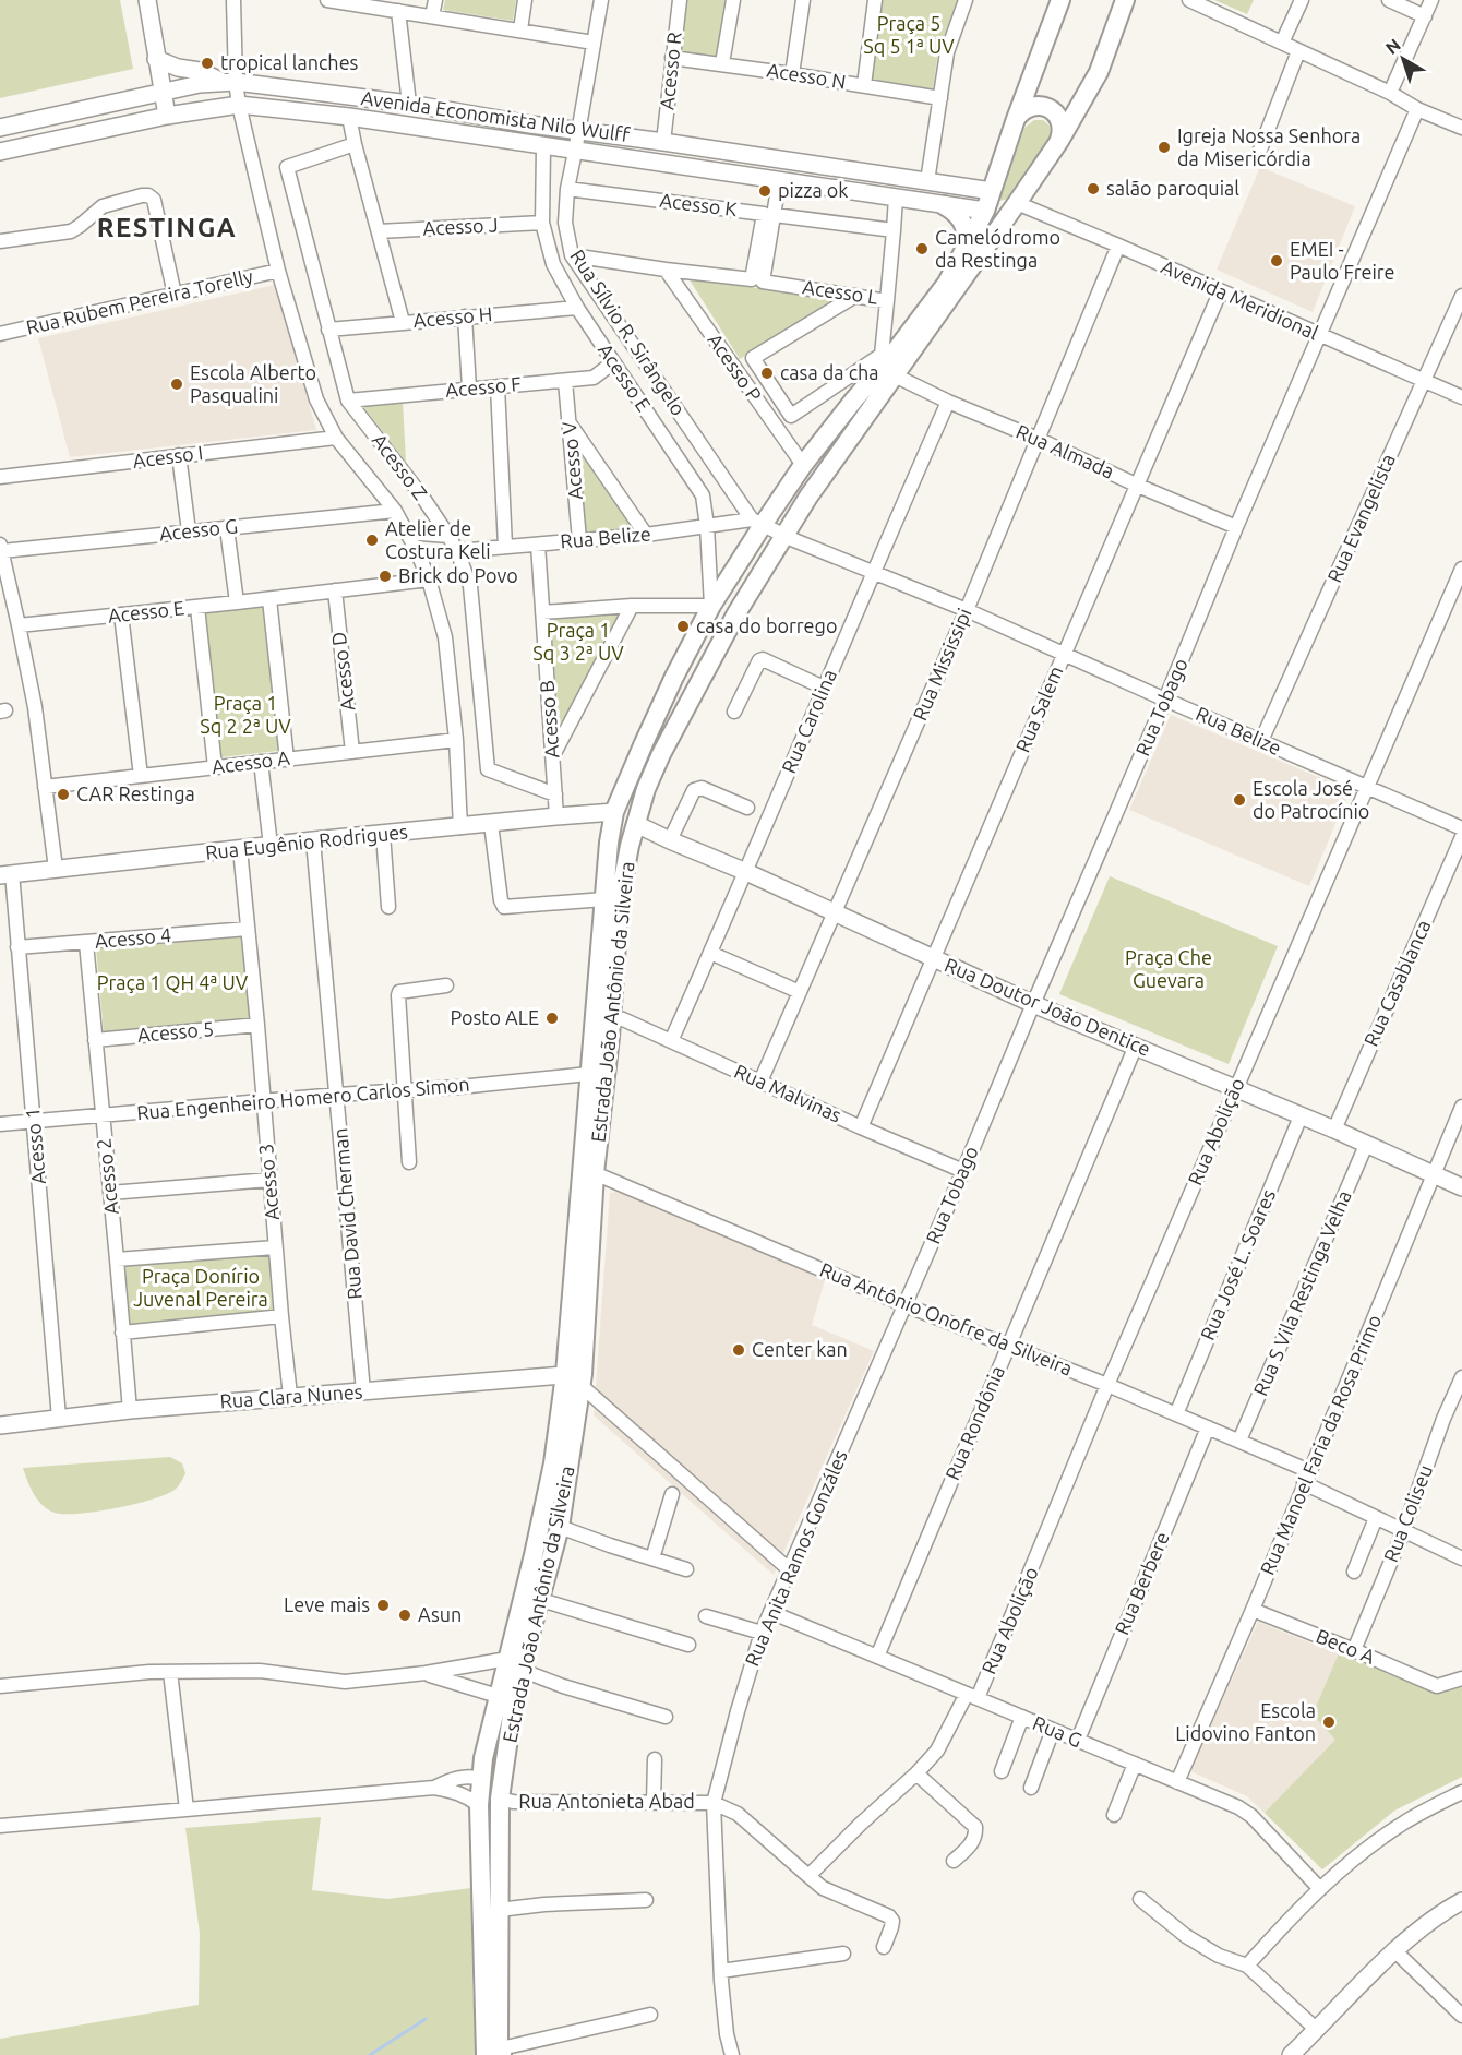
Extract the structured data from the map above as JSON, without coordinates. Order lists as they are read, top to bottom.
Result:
{
  "streets": {
    "main road": ["Estrada João Antônio da Silveira"],
    "street": [
      "Acesso R",
      "Acesso N",
      "Avenida Economista Nilo Wulff",
      "Acesso K",
      "Acesso J",
      "Acesso L",
      "Avenida Meridional",
      "Rua Rubem Pereira Torelly",
      "Acesso H",
      "Rua Sílvio R. Sirângelo",
      "Acesso P",
      "Acesso E",
      "Acesso F",
      "Rua Almada",
      "Acesso I",
      "Acesso V",
      "Acesso Z",
      "Rua Evangelista",
      "Acesso G",
      "Rua Belize",
      "Rua Mississipi",
      "Acesso D",
      "Rua Tobago",
      "Rua Salem",
      "Acesso B",
      "Rua Carolina",
      "Acesso A",
      "Rua Eugênio Rodrigues",
      "Acesso 4",
      "Rua Casablanca",
      "Rua Doutor João Dentice",
      "Acesso 5",
      "Rua Malvinas",
      "Rua Engenheiro Homero Carlos Simon",
      "Rua Abolição",
      "Acesso 1",
      "Acesso 2",
      "Acesso 3",
      "Rua David Cherman",
      "Rua José L. Soares",
      "Rua S Vila Restinga Velha",
      "Rua Antônio Onofre da Silveira",
      "Rua Clara Nunes",
      "Rua Rondônia",
      "Rua Manoel Faria da Rosa Primo",
      "Rua Coliseu",
      "Rua Anita Ramos Gonzáles",
      "Rua Berbere",
      "Beco A",
      "Rua G",
      "Rua Antonieta Abad"
    ]
  },
  "crossings": [
    ["Acesso R", "Acesso N"],
    ["Acesso R", "Avenida Economista Nilo Wulff"],
    ["Avenida Economista Nilo Wulff", "Acesso L"],
    ["Avenida Economista Nilo Wulff", "Rua Sílvio R. Sirângelo"],
    ["Avenida Economista Nilo Wulff", "Acesso E"],
    ["Avenida Economista Nilo Wulff", "Estrada João Antônio da Silveira"],
    ["Acesso K", "Acesso L"],
    ["Acesso K", "Rua Sílvio R. Sirângelo"],
    ["Acesso J", "Acesso E"],
    ["Avenida Meridional", "Rua Evangelista"],
    ["Avenida Meridional", "Rua Mississipi"],
    ["Avenida Meridional", "Rua Tobago"],
    ["Avenida Meridional", "Rua Salem"],
    ["Avenida Meridional", "Estrada João Antônio da Silveira"],
    ["Acesso H", "Acesso E"],
    ["Acesso H", "Acesso Z"],
    ["Rua Sílvio R. Sirângelo", "Rua Belize"],
    ["Rua Sílvio R. Sirângelo", "Estrada João Antônio da Silveira"],
    ["Acesso P", "Estrada João Antônio da Silveira"],
    ["Acesso E", "Acesso F"],
    ["Acesso E", "Rua Belize"],
    ["Acesso E", "Acesso D"],
    ["Acesso E", "Estrada João Antônio da Silveira"],
    ["Acesso F", "Acesso V"],
    ["Acesso F", "Acesso Z"],
    ["Rua Almada", "Rua Mississipi"],
    ["Rua Almada", "Rua Tobago"],
    ["Rua Almada", "Rua Salem"],
    ["Rua Almada", "Rua Carolina"],
    ["Rua Almada", "Estrada João Antônio da Silveira"],
    ["Acesso V", "Rua Belize"],
    ["Acesso Z", "Rua Belize"],
    ["Acesso Z", "Acesso B"],
    ["Rua Evangelista", "Rua Belize"],
    ["Rua Belize", "Rua Mississipi"],
    ["Rua Belize", "Rua Tobago"],
    ["Rua Belize", "Rua Salem"],
    ["Rua Belize", "Acesso B"],
    ["Rua Belize", "Rua Carolina"],
    ["Rua Belize", "Estrada João Antônio da Silveira"],
    ["Rua Belize", "Rua Abolição"],
    ["Rua Mississipi", "Rua Doutor João Dentice"],
    ["Rua Mississipi", "Rua Malvinas"],
    ["Acesso D", "Acesso A"],
    ["Rua Tobago", "Rua Doutor João Dentice"],
    ["Rua Tobago", "Rua Malvinas"],
    ["Rua Tobago", "Rua Antônio Onofre da Silveira"],
    ["Rua Tobago", "Rua Anita Ramos Gonzáles"],
    ["Rua Salem", "Rua Doutor João Dentice"],
    ["Rua Salem", "Rua Malvinas"],
    ["Acesso B", "Rua Eugênio Rodrigues"],
    ["Rua Carolina", "Rua Doutor João Dentice"],
    ["Rua Carolina", "Rua Malvinas"],
    ["Rua Eugênio Rodrigues", "Estrada João Antônio da Silveira"],
    ["Rua Eugênio Rodrigues", "Acesso 1"],
    ["Rua Eugênio Rodrigues", "Acesso 3"],
    ["Rua Eugênio Rodrigues", "Rua David Cherman"],
    ["Acesso 4", "Acesso 1"],
    ["Acesso 4", "Acesso 2"],
    ["Acesso 4", "Acesso 3"],
    ["Rua Casablanca", "Rua Doutor João Dentice"],
    ["Estrada João Antônio da Silveira", "Rua Doutor João Dentice"],
    ["Estrada João Antônio da Silveira", "Rua Malvinas"],
    ["Estrada João Antônio da Silveira", "Rua Engenheiro Homero Carlos Simon"],
    ["Estrada João Antônio da Silveira", "Rua Antônio Onofre da Silveira"],
    ["Estrada João Antônio da Silveira", "Rua Clara Nunes"],
    ["Estrada João Antônio da Silveira", "Rua Antonieta Abad"],
    ["Rua Doutor João Dentice", "Rua Abolição"],
    ["Rua Doutor João Dentice", "Rua José L. Soares"],
    ["Rua Doutor João Dentice", "Rua S Vila Restinga Velha"],
    ["Rua Doutor João Dentice", "Rua Rondônia"],
    ["Rua Doutor João Dentice", "Rua Manoel Faria da Rosa Primo"],
    ["Acesso 5", "Acesso 2"],
    ["Acesso 5", "Acesso 3"],
    ["Rua Engenheiro Homero Carlos Simon", "Acesso 1"],
    ["Rua Engenheiro Homero Carlos Simon", "Acesso 2"],
    ["Rua Engenheiro Homero Carlos Simon", "Acesso 3"],
    ["Rua Engenheiro Homero Carlos Simon", "Rua David Cherman"],
    ["Rua Abolição", "Rua Antônio Onofre da Silveira"],
    ["Rua Abolição", "Rua G"],
    ["Acesso 1", "Rua Clara Nunes"],
    ["Acesso 2", "Rua Clara Nunes"],
    ["Acesso 3", "Rua Clara Nunes"],
    ["Rua David Cherman", "Rua Clara Nunes"],
    ["Rua José L. Soares", "Rua Antônio Onofre da Silveira"],
    ["Rua S Vila Restinga Velha", "Rua Antônio Onofre da Silveira"],
    ["Rua Antônio Onofre da Silveira", "Rua Rondônia"],
    ["Rua Antônio Onofre da Silveira", "Rua Manoel Faria da Rosa Primo"],
    ["Rua Antônio Onofre da Silveira", "Rua Coliseu"],
    ["Rua Antônio Onofre da Silveira", "Rua Anita Ramos Gonzáles"],
    ["Rua Antônio Onofre da Silveira", "Rua Berbere"],
    ["Rua Rondônia", "Rua G"],
    ["Rua Manoel Faria da Rosa Primo", "Beco A"],
    ["Rua Manoel Faria da Rosa Primo", "Rua G"],
    ["Rua Coliseu", "Beco A"],
    ["Rua Anita Ramos Gonzáles", "Rua G"],
    ["Rua Anita Ramos Gonzáles", "Rua Antonieta Abad"],
    ["Rua Berbere", "Rua G"]
  ],
  "districts": ["RESTINGA"],
  "parks": [
    "Praça 5 Sq 5 1ª UV",
    "Praça 1 Sq 3 2ª UV",
    "Praça 1 Sq 2 2ª UV",
    "Praça Che Guevara",
    "Praça 1 QH 4ª UV",
    "Praça Donírio Juvenal Pereira"
  ],
  "places": [
    "tropical lanches",
    "Igreja Nossa Senhora da Misericórdia",
    "salão paroquial",
    "pizza ok",
    "Camelódromo da Restinga",
    "EMEI - Paulo Freire",
    "casa da cha",
    "Escola Alberto Pasqualini",
    "Atelier de Costura Keli",
    "Brick do Povo",
    "casa do borrego",
    "CAR Restinga",
    "Escola José do Patrocínio",
    "Posto ALE",
    "Center kan",
    "Leve mais",
    "Asun",
    "Escola Lidovino Fanton"
  ],
  "north": "top left"
}
